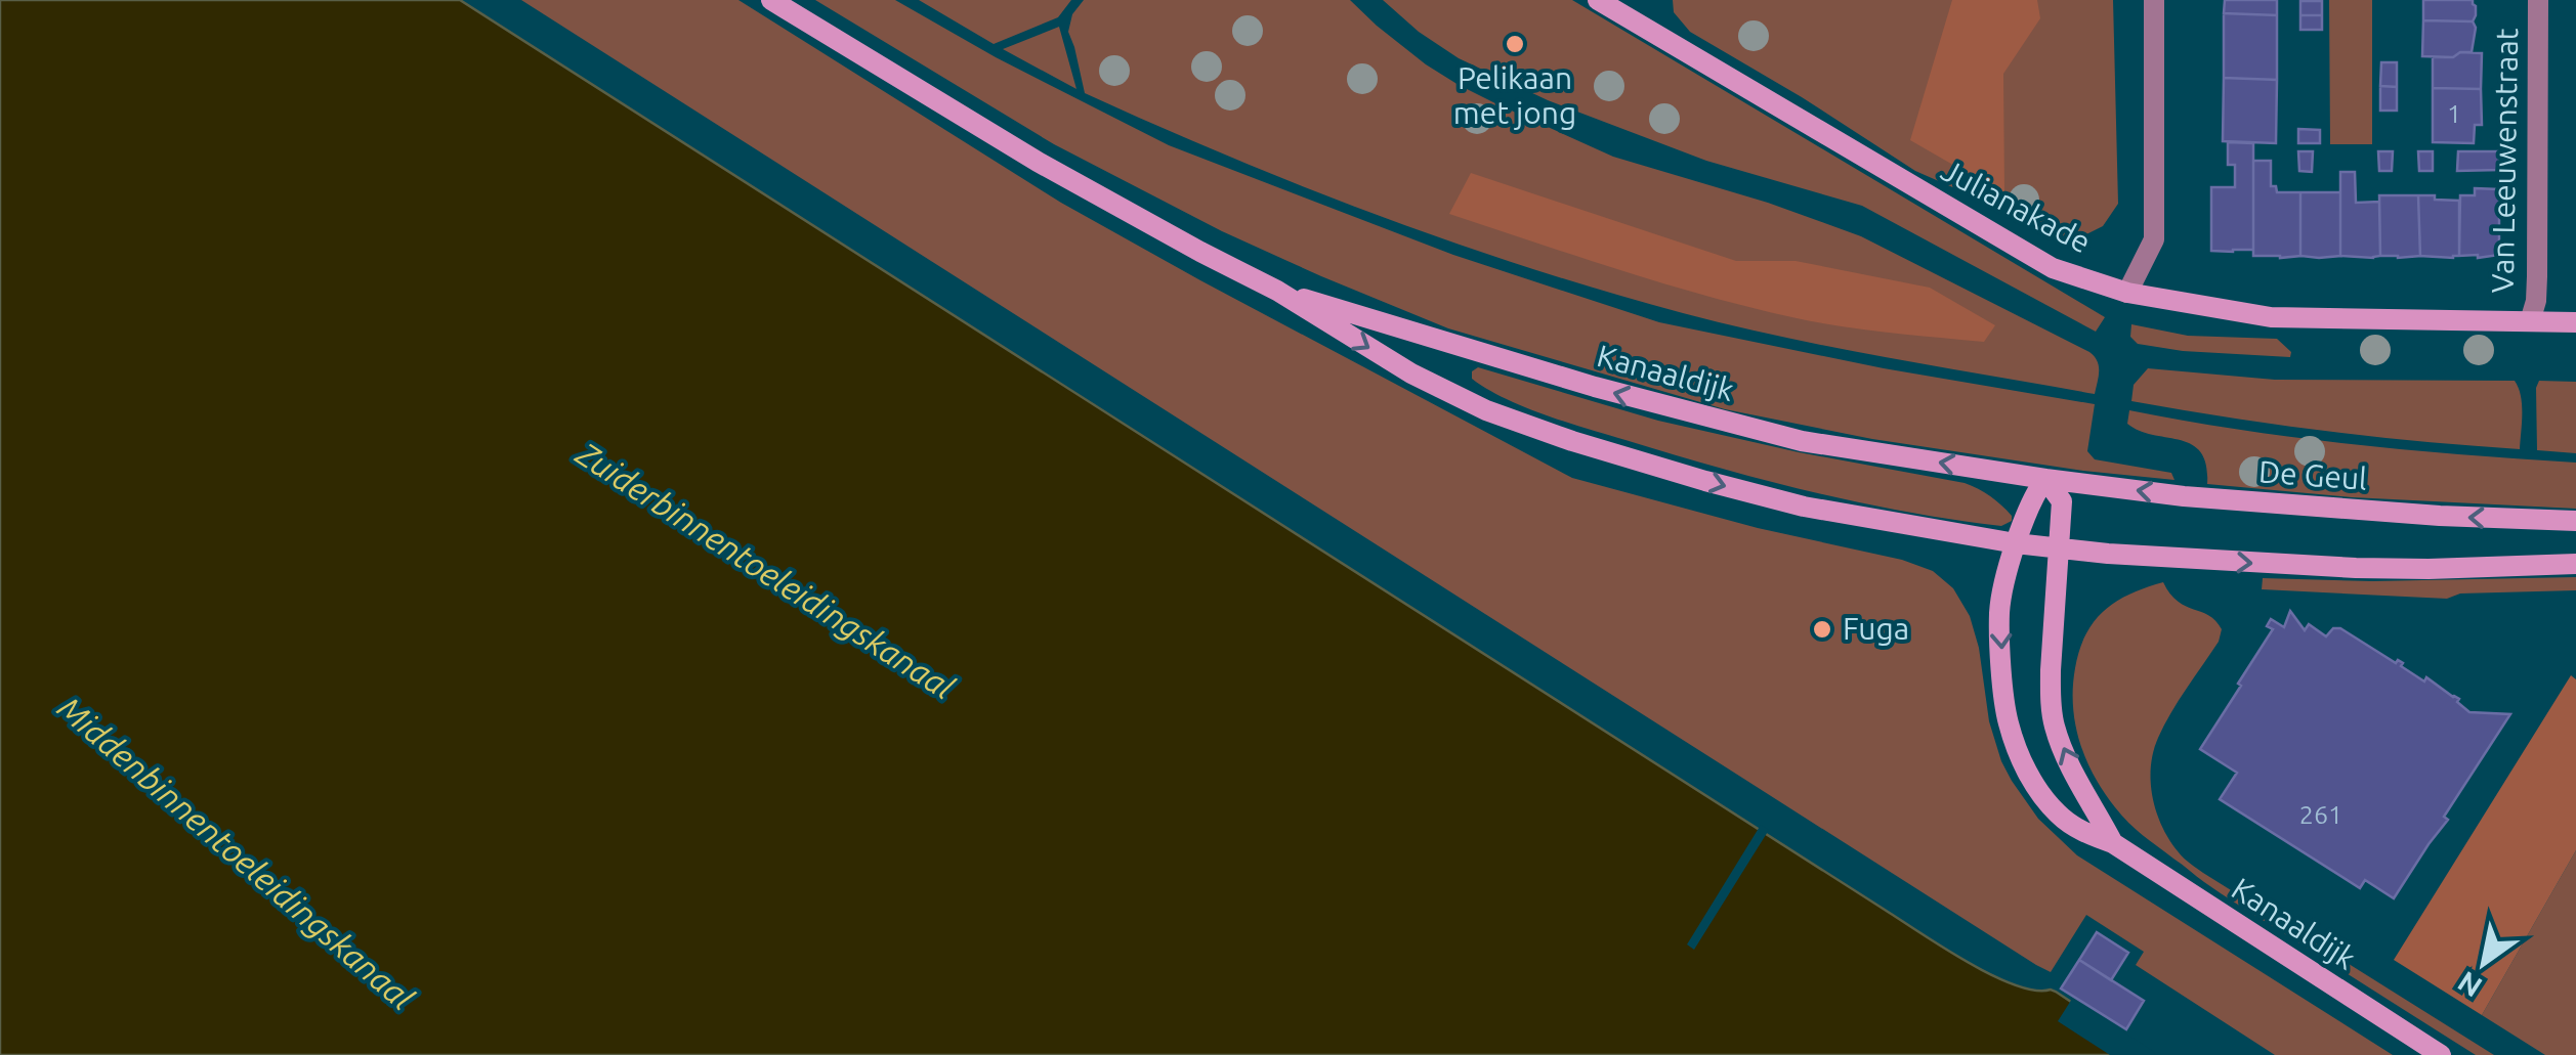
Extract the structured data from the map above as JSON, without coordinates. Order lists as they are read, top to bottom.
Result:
{
  "streets": {
    "main road": ["Julianakade", "Kanaaldijk", "De Geul"],
    "street": ["Van Leeuwenstraat"]
  },
  "crossings": [
    ["Van Leeuwenstraat", "Julianakade"],
    ["Kanaaldijk", "De Geul"]
  ],
  "water": ["Zuiderbinnentoeleidingskanaal", "Middenbinnentoeleidingskanaal"],
  "places": ["Pelikaan met jong", "Fuga"],
  "house_numbers": ["1", "261"],
  "north": "bottom left"
}
